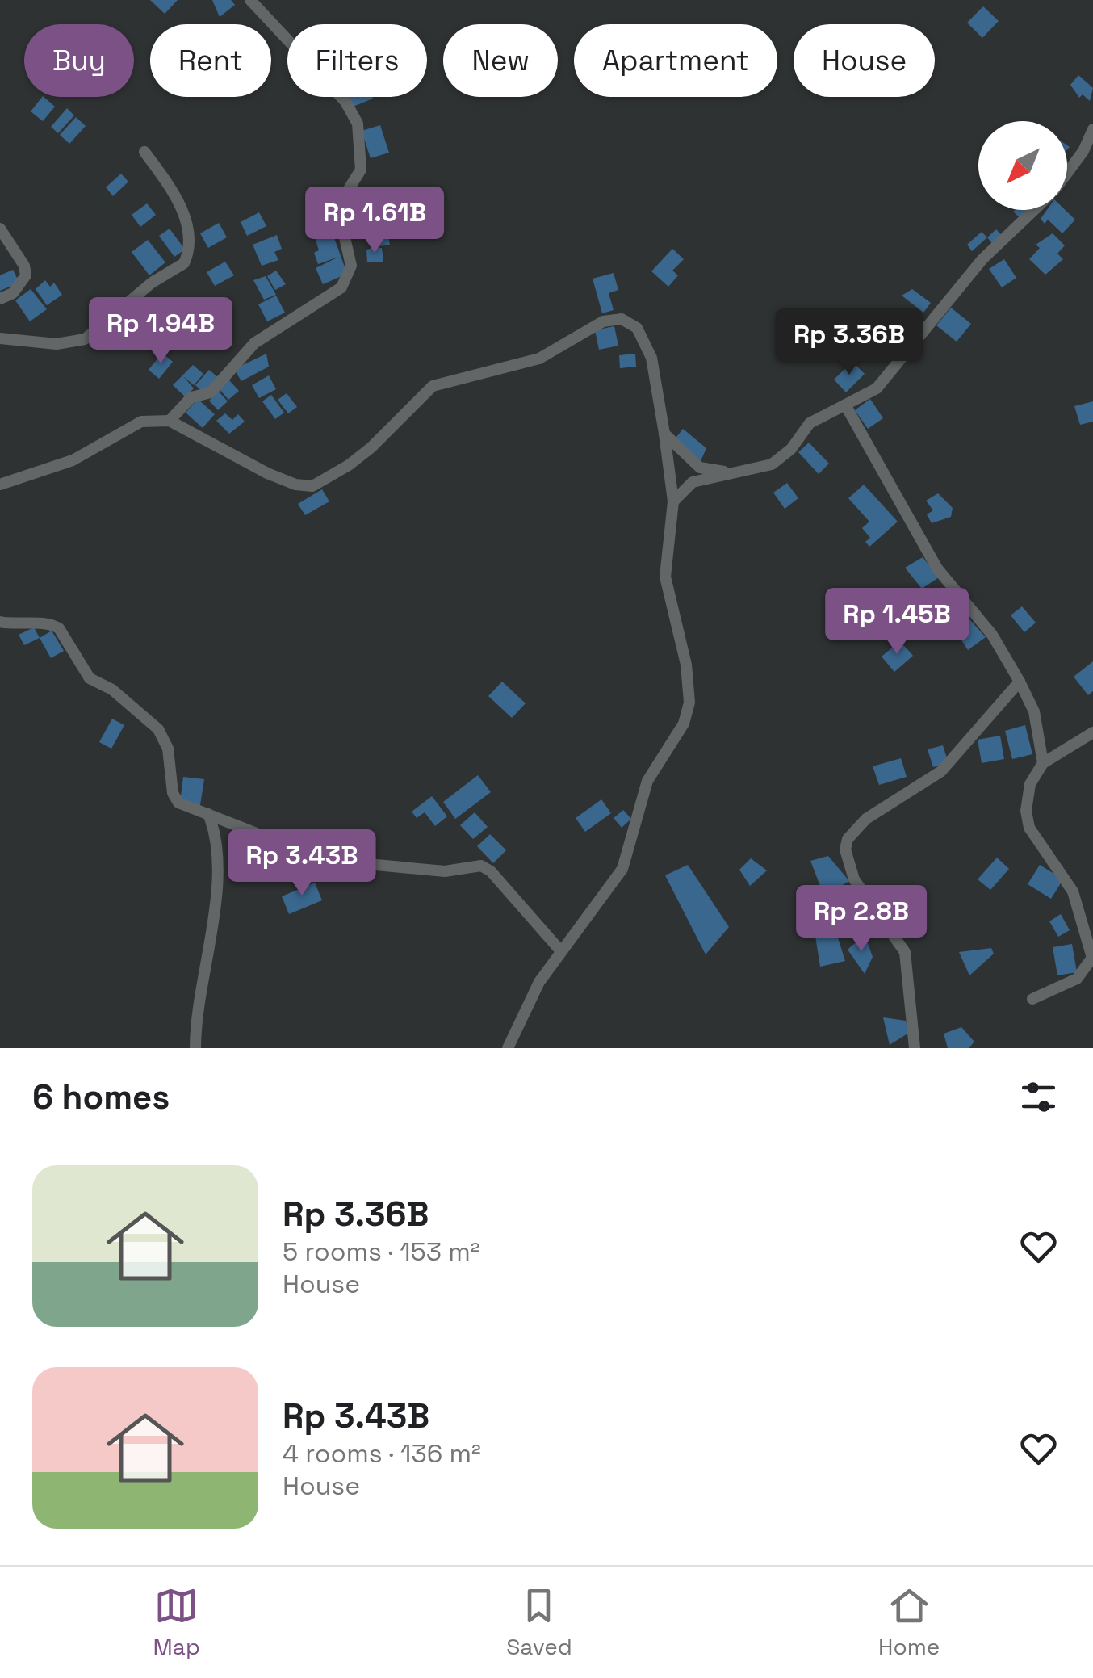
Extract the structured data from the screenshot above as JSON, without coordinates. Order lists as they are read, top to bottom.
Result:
{
  "north": "bottom left",
  "page": {
    "chip": [
      "Buy",
      "Rent",
      "Filters",
      "New",
      "Apartment",
      "House"
    ],
    "price": [
      "Rp 1.61B",
      "Rp 1.94B",
      "Rp 3.36B",
      "Rp 1.45B",
      "Rp 3.43B",
      "Rp 2.8B"
    ],
    "heading": "6 homes",
    "list": [
      {
        "name": "Rp 3.36B",
        "note": "5 rooms · 153 m² · House"
      },
      {
        "name": "Rp 3.43B",
        "note": "4 rooms · 136 m² · House"
      }
    ],
    "tabs": ["Map", "Saved", "Home"]
  }
}
